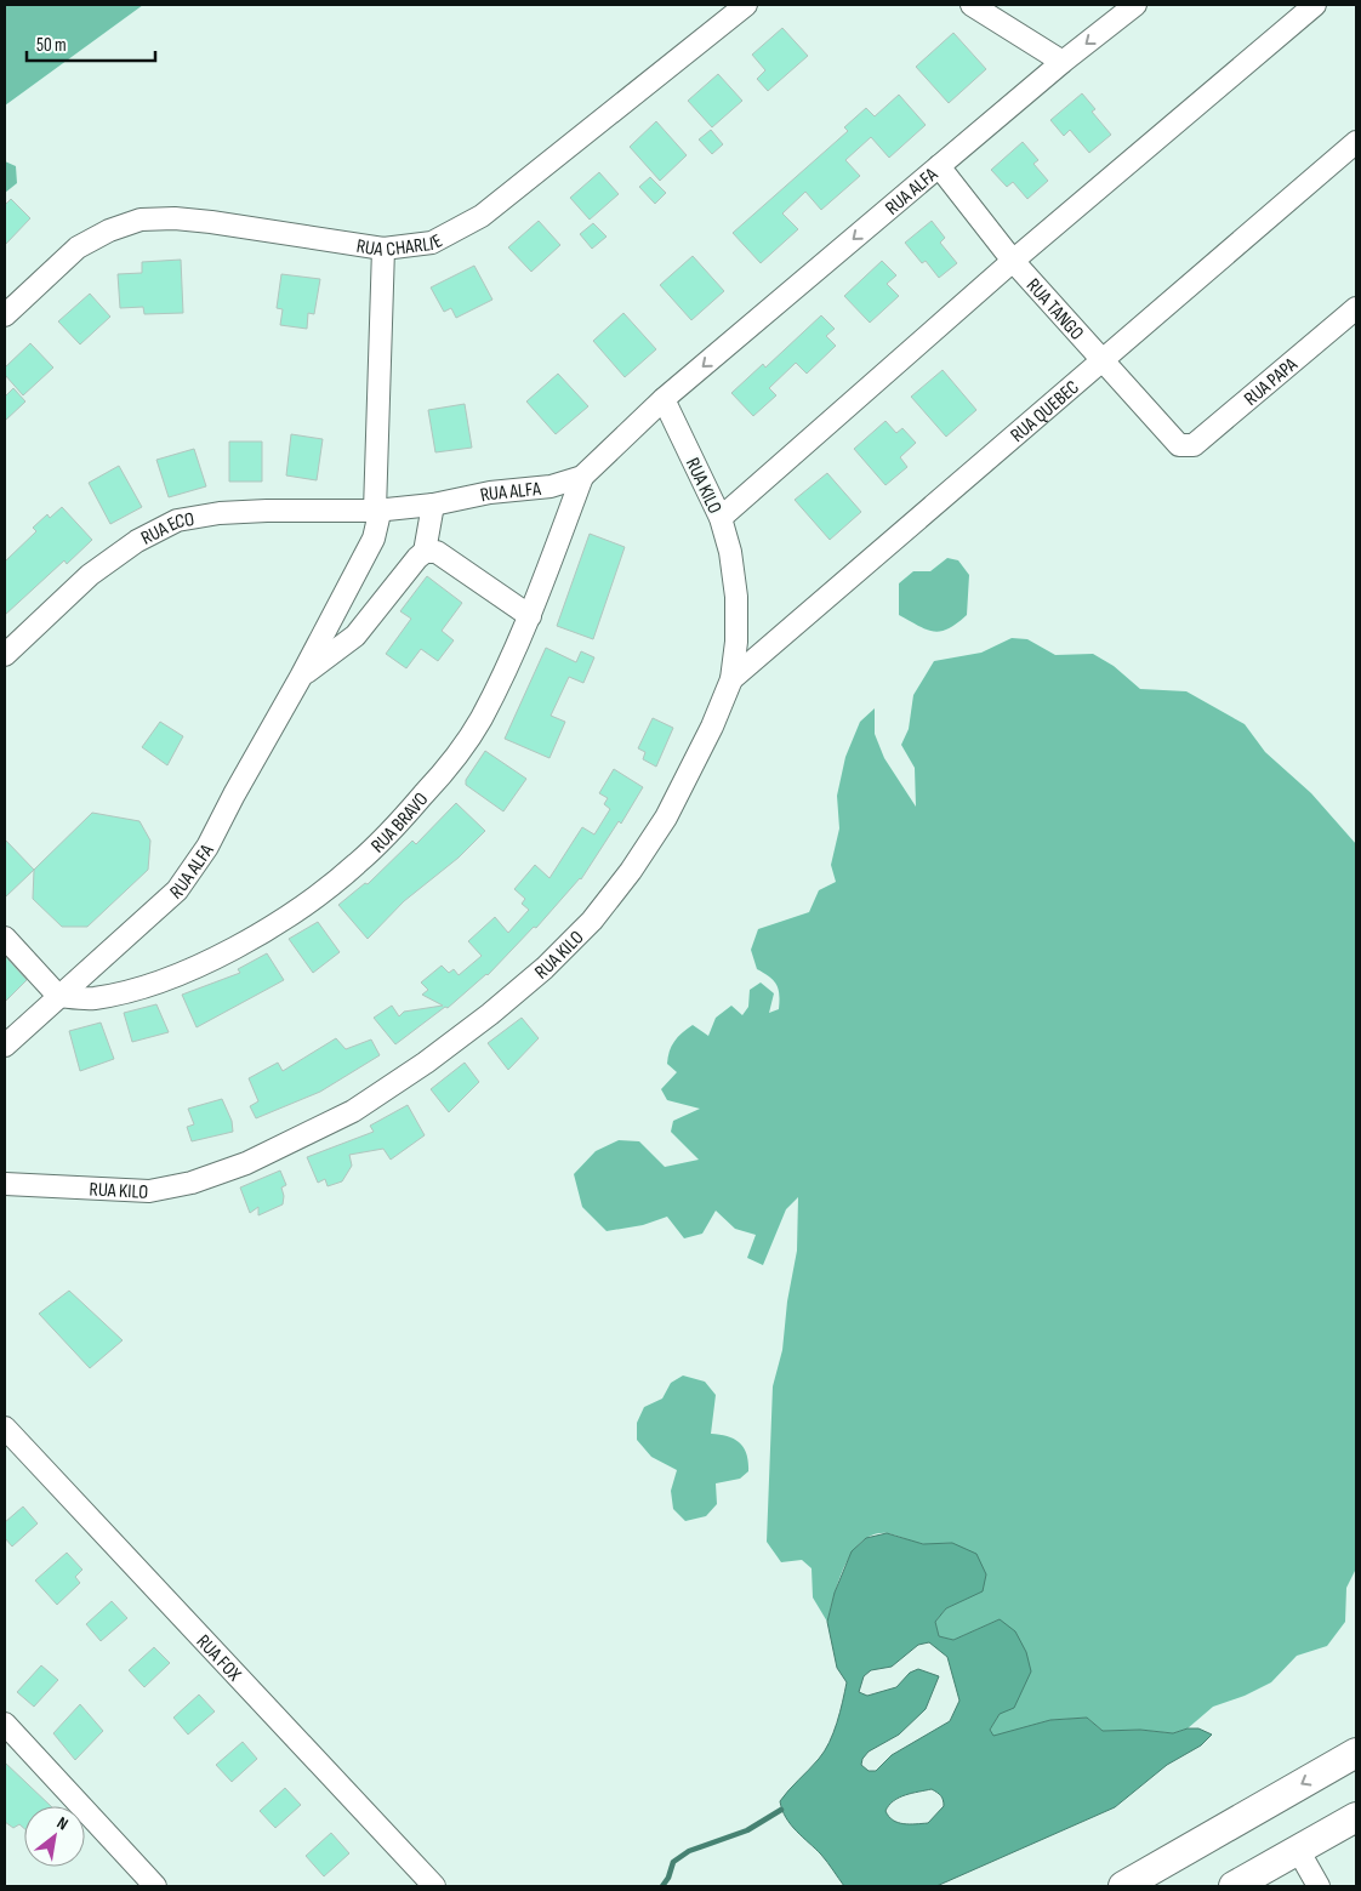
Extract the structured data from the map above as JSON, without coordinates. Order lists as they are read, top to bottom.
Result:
{
  "streets": {
    "street": [
      "RUA ALFA",
      "RUA CHARLIE",
      "RUA TANGO",
      "RUA PAPA",
      "RUA QUEBEC",
      "RUA KILO",
      "RUA ECO",
      "RUA BRAVO",
      "RUA FOX"
    ]
  },
  "crossings": [
    ["RUA ALFA", "RUA TANGO"],
    ["RUA ALFA", "RUA KILO"],
    ["RUA ALFA", "RUA ECO"],
    ["RUA ALFA", "RUA BRAVO"],
    ["RUA TANGO", "RUA PAPA"],
    ["RUA TANGO", "RUA QUEBEC"],
    ["RUA QUEBEC", "RUA KILO"]
  ],
  "scale_bar": "50 m",
  "north": "top right"
}
